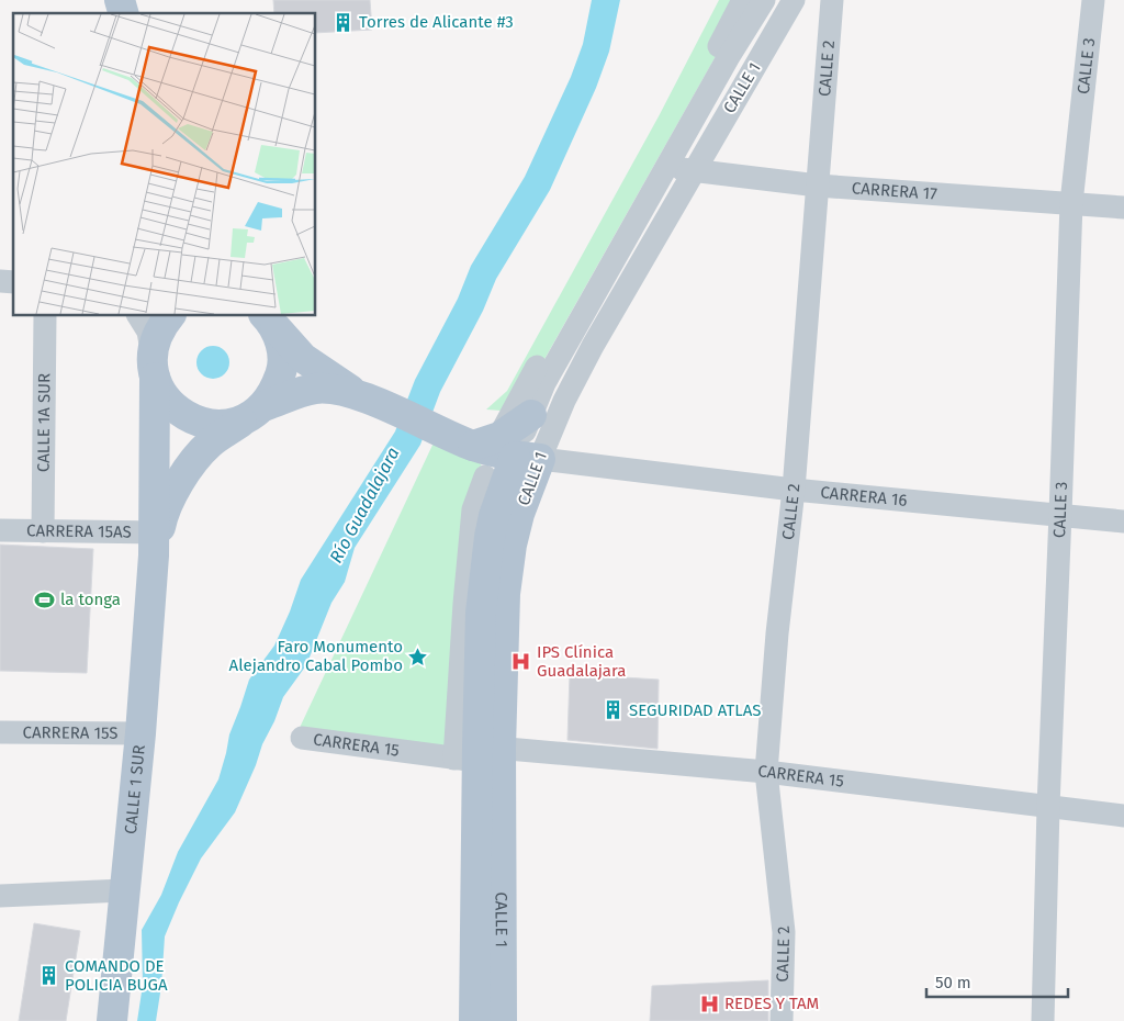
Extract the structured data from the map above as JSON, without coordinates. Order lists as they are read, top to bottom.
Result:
{
  "streets": {
    "main road": ["CALLE 1", "CALLE 1 SUR"],
    "street": [
      "CALLE 3",
      "CALLE 2",
      "CARRERA 17",
      "CALLE 1A SUR",
      "CARRERA 16",
      "CARRERA 15AS",
      "CARRERA 15S",
      "CARRERA 15"
    ]
  },
  "crossings": [
    ["CALLE 3", "CARRERA 17"],
    ["CALLE 3", "CARRERA 16"],
    ["CALLE 3", "CARRERA 15"],
    ["CALLE 2", "CARRERA 17"],
    ["CALLE 2", "CARRERA 16"],
    ["CALLE 2", "CARRERA 15"],
    ["CALLE 1", "CARRERA 17"],
    ["CALLE 1", "CARRERA 16"],
    ["CALLE 1", "CARRERA 15"],
    ["CALLE 1A SUR", "CARRERA 15AS"],
    ["CARRERA 15AS", "CALLE 1 SUR"],
    ["CARRERA 15S", "CALLE 1 SUR"]
  ],
  "water": ["Río Guadalajara"],
  "places": {
    "building": ["Torres de Alicante #3", "SEGURIDAD ATLAS", "COMANDO DE POLICIA BUGA"],
    "sports": ["la tonga"],
    "place": ["Faro Monumento Alejandro Cabal Pombo"],
    "hospital": ["IPS Clínica Guadalajara", "REDES Y TAM"]
  },
  "scale_bar": "50 m"
}
